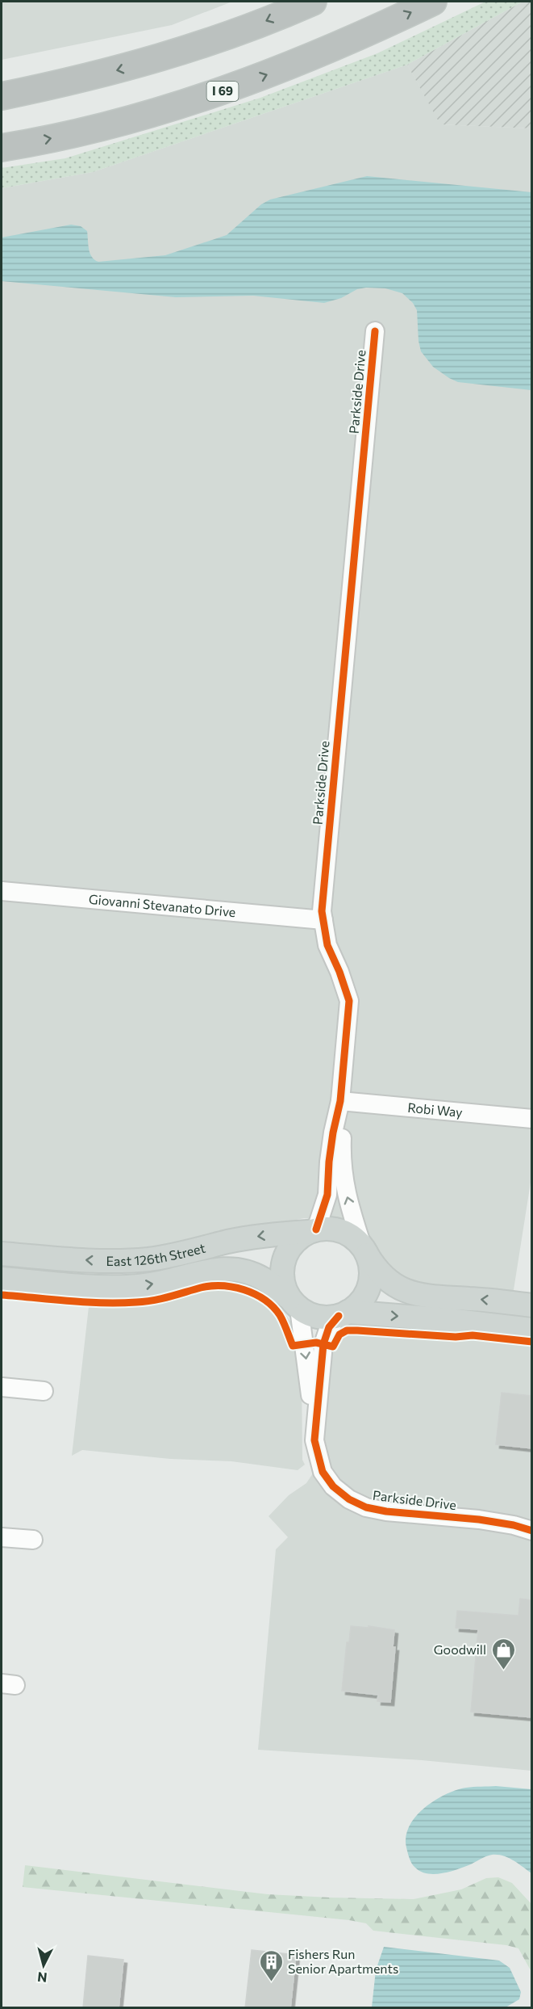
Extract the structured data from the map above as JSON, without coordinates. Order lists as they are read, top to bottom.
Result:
{
  "streets": {
    "highway": ["I 69"],
    "main road": ["East 126th Street"],
    "street": ["Parkside Drive", "Giovanni Stevanato Drive", "Robi Way"]
  },
  "crossings": [
    ["Parkside Drive", "Giovanni Stevanato Drive"],
    ["Parkside Drive", "Robi Way"],
    ["Parkside Drive", "East 126th Street"]
  ],
  "places": {
    "shop": ["Goodwill"],
    "building": ["Fishers Run Senior Apartments"]
  },
  "north": "bottom"
}
